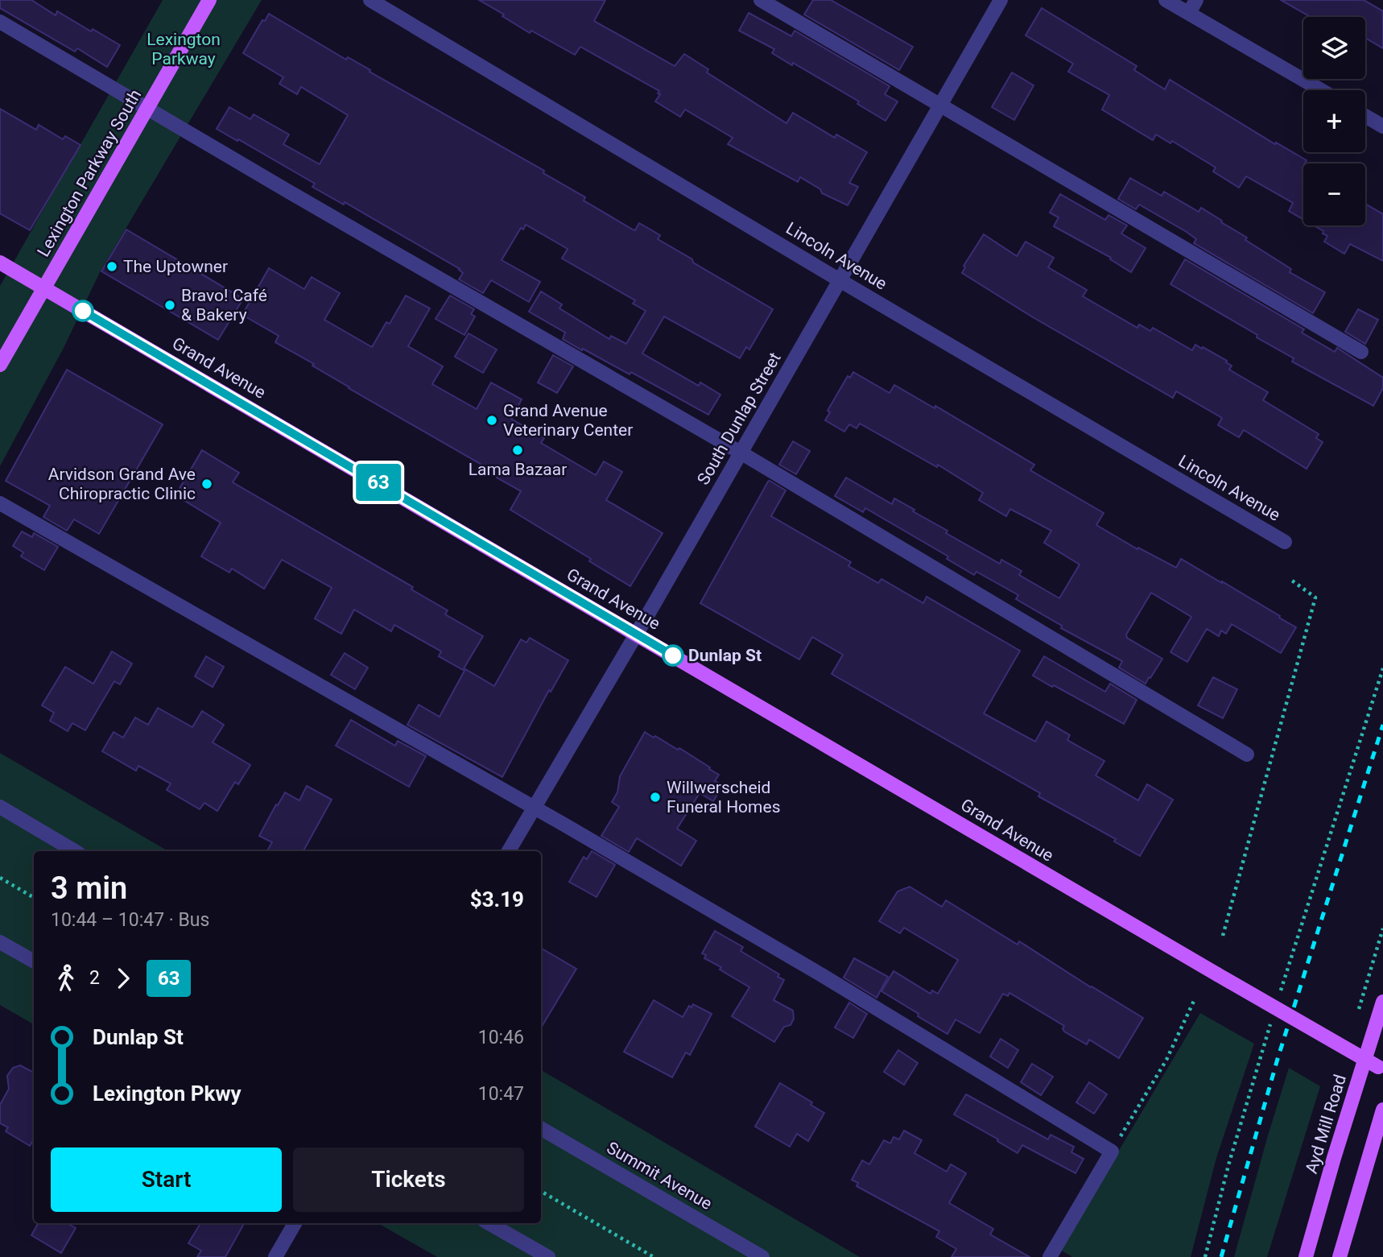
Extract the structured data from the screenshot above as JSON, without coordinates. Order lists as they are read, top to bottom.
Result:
{
  "streets": {
    "main road": ["Lexington Parkway South", "Grand Avenue", "Ayd Mill Road"],
    "street": ["Lincoln Avenue", "South Dunlap Street", "Summit Avenue"]
  },
  "crossings": [
    ["Lexington Parkway South", "Grand Avenue"],
    ["Lincoln Avenue", "South Dunlap Street"],
    ["Grand Avenue", "South Dunlap Street"]
  ],
  "parks": ["Lexington Parkway"],
  "places": [
    "The Uptowner",
    "Bravo! Café & Bakery",
    "Grand Avenue Veterinary Center",
    "Lama Bazaar",
    "Arvidson Grand Ave Chiropractic Clinic",
    "Dunlap St",
    "Willwerscheid Funeral Homes"
  ],
  "lines": ["bus line 63"],
  "page": {
    "on_map": "63",
    "map_buttons": ["+", "−"],
    "heading": ["3 min", "10:44 – 10:47 · Bus", "$3.19"],
    "legs": ["2", "63"],
    "list": [
      {
        "name": "Dunlap St",
        "value": "10:46"
      },
      {
        "name": "Lexington Pkwy",
        "value": "10:47"
      }
    ],
    "buttons": ["Start", "Tickets"]
  }
}
